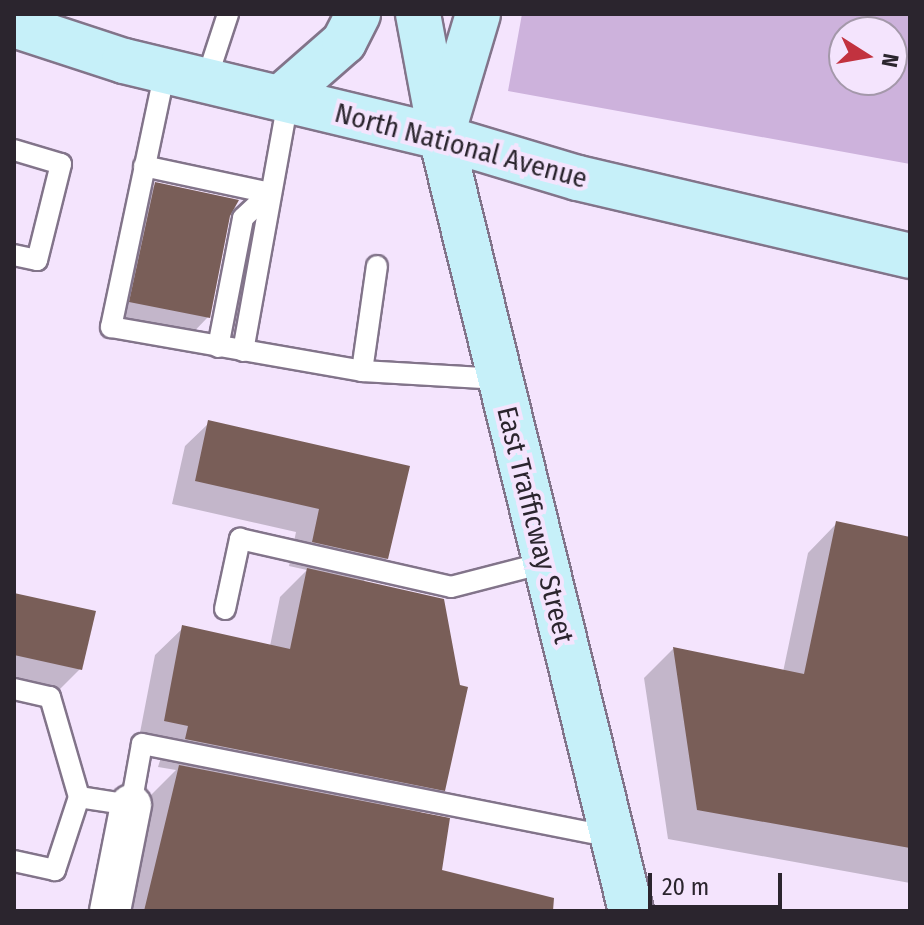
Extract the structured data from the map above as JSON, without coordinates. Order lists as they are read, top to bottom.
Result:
{
  "streets": {
    "main road": ["North National Avenue", "East Trafficway Street"]
  },
  "crossings": [
    ["North National Avenue", "East Trafficway Street"]
  ],
  "scale_bar": "20 m",
  "north": "right"
}
